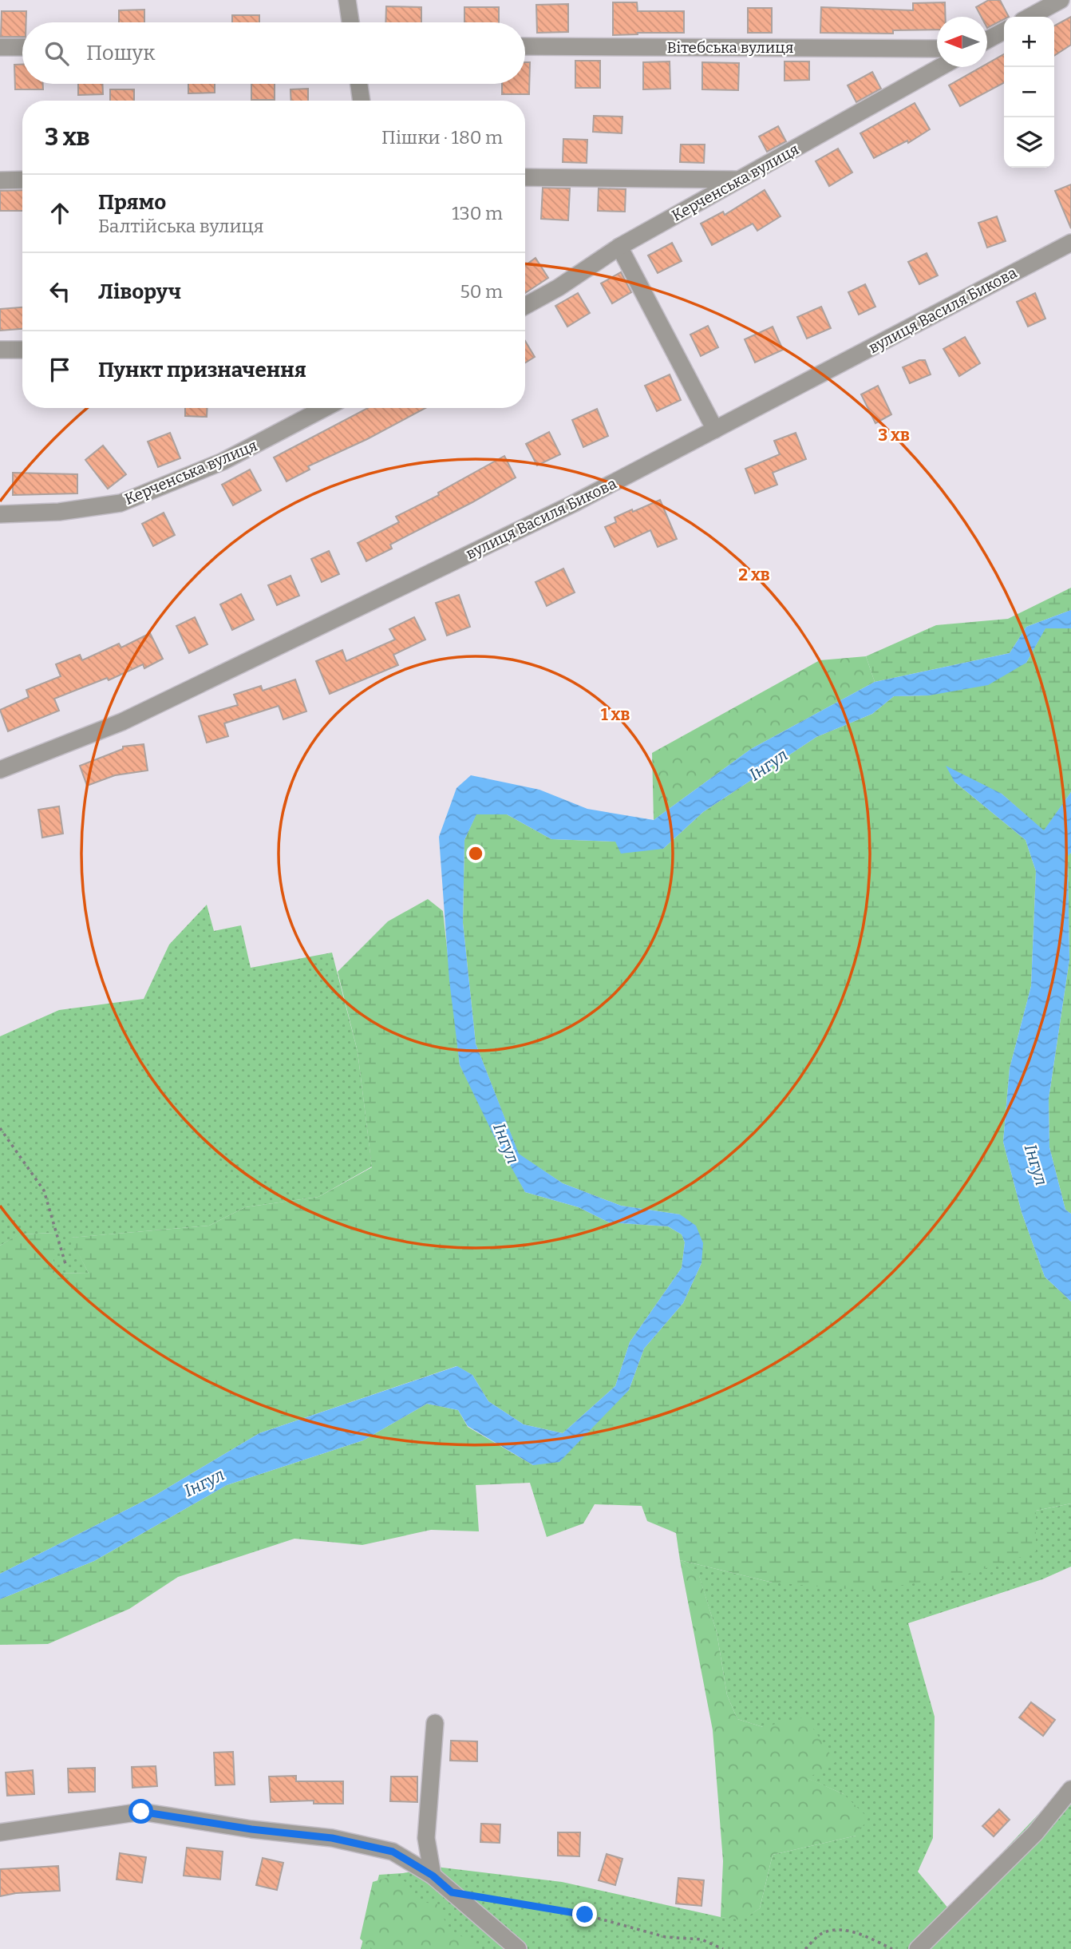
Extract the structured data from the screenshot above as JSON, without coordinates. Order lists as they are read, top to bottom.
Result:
{
  "streets": {
    "street": ["Вітебська вулиця", "Керченська вулиця", "вулиця Василя Бикова"]
  },
  "water": ["Інгул"],
  "north": "left",
  "page": {
    "map_buttons": ["+", "−"],
    "search": "Пошук",
    "heading": ["3 хв", "Пішки · 180 m"],
    "list": [
      ["Прямо", "Балтійська вулиця", "130 m"],
      ["Ліворуч", "50 m"],
      "Пункт призначення"
    ]
  },
  "rings": ["3 хв", "2 хв", "1 хв"]
}
